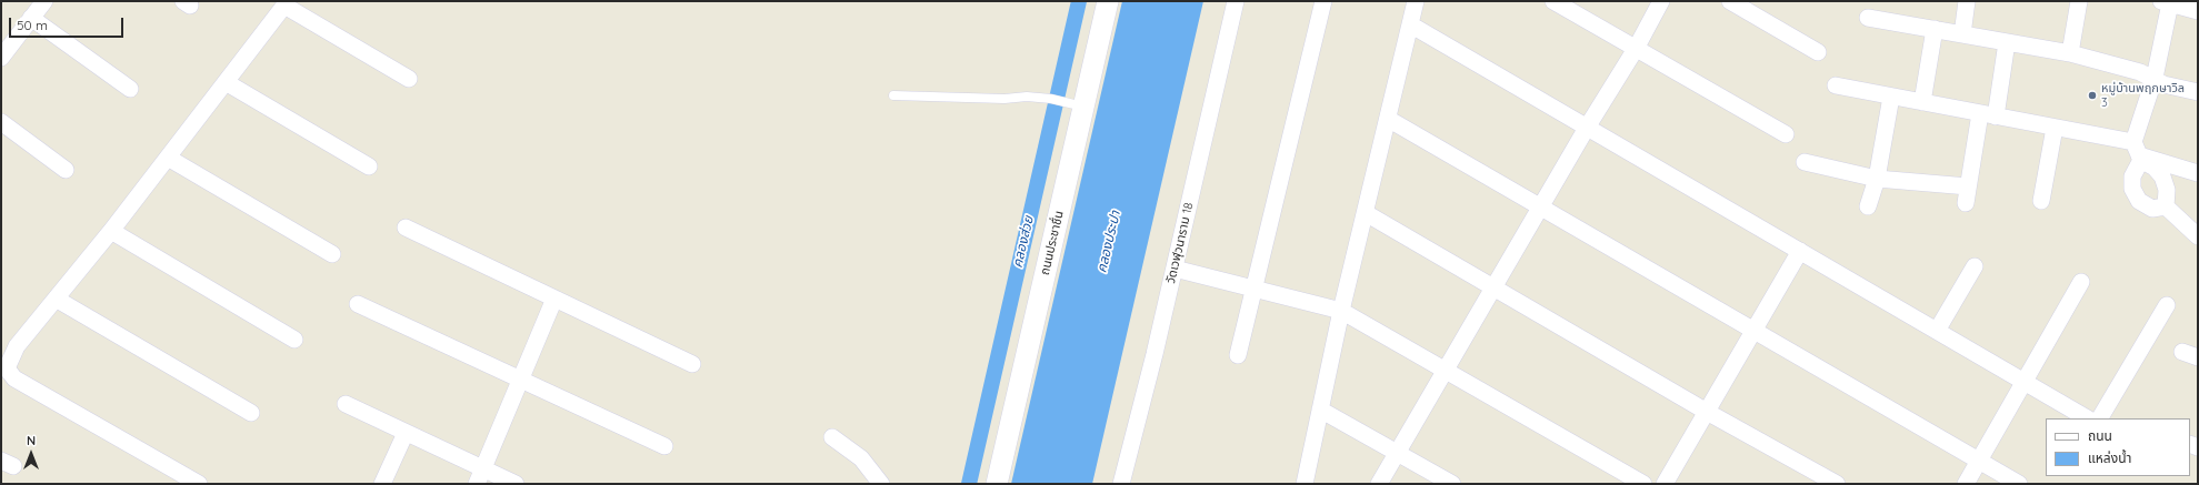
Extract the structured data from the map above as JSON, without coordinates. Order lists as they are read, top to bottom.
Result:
{
  "streets": {
    "street": ["ถนนประชาชื่น", "วัดเวฬุวนาราม 18"]
  },
  "water": ["คลองส่วย", "คลองประปา"],
  "places": ["หมู่บ้านพฤกษาวิล 3"],
  "legend": ["ถนน", "แหล่งน้ำ"],
  "scale_bar": "50 m",
  "north": "top"
}
